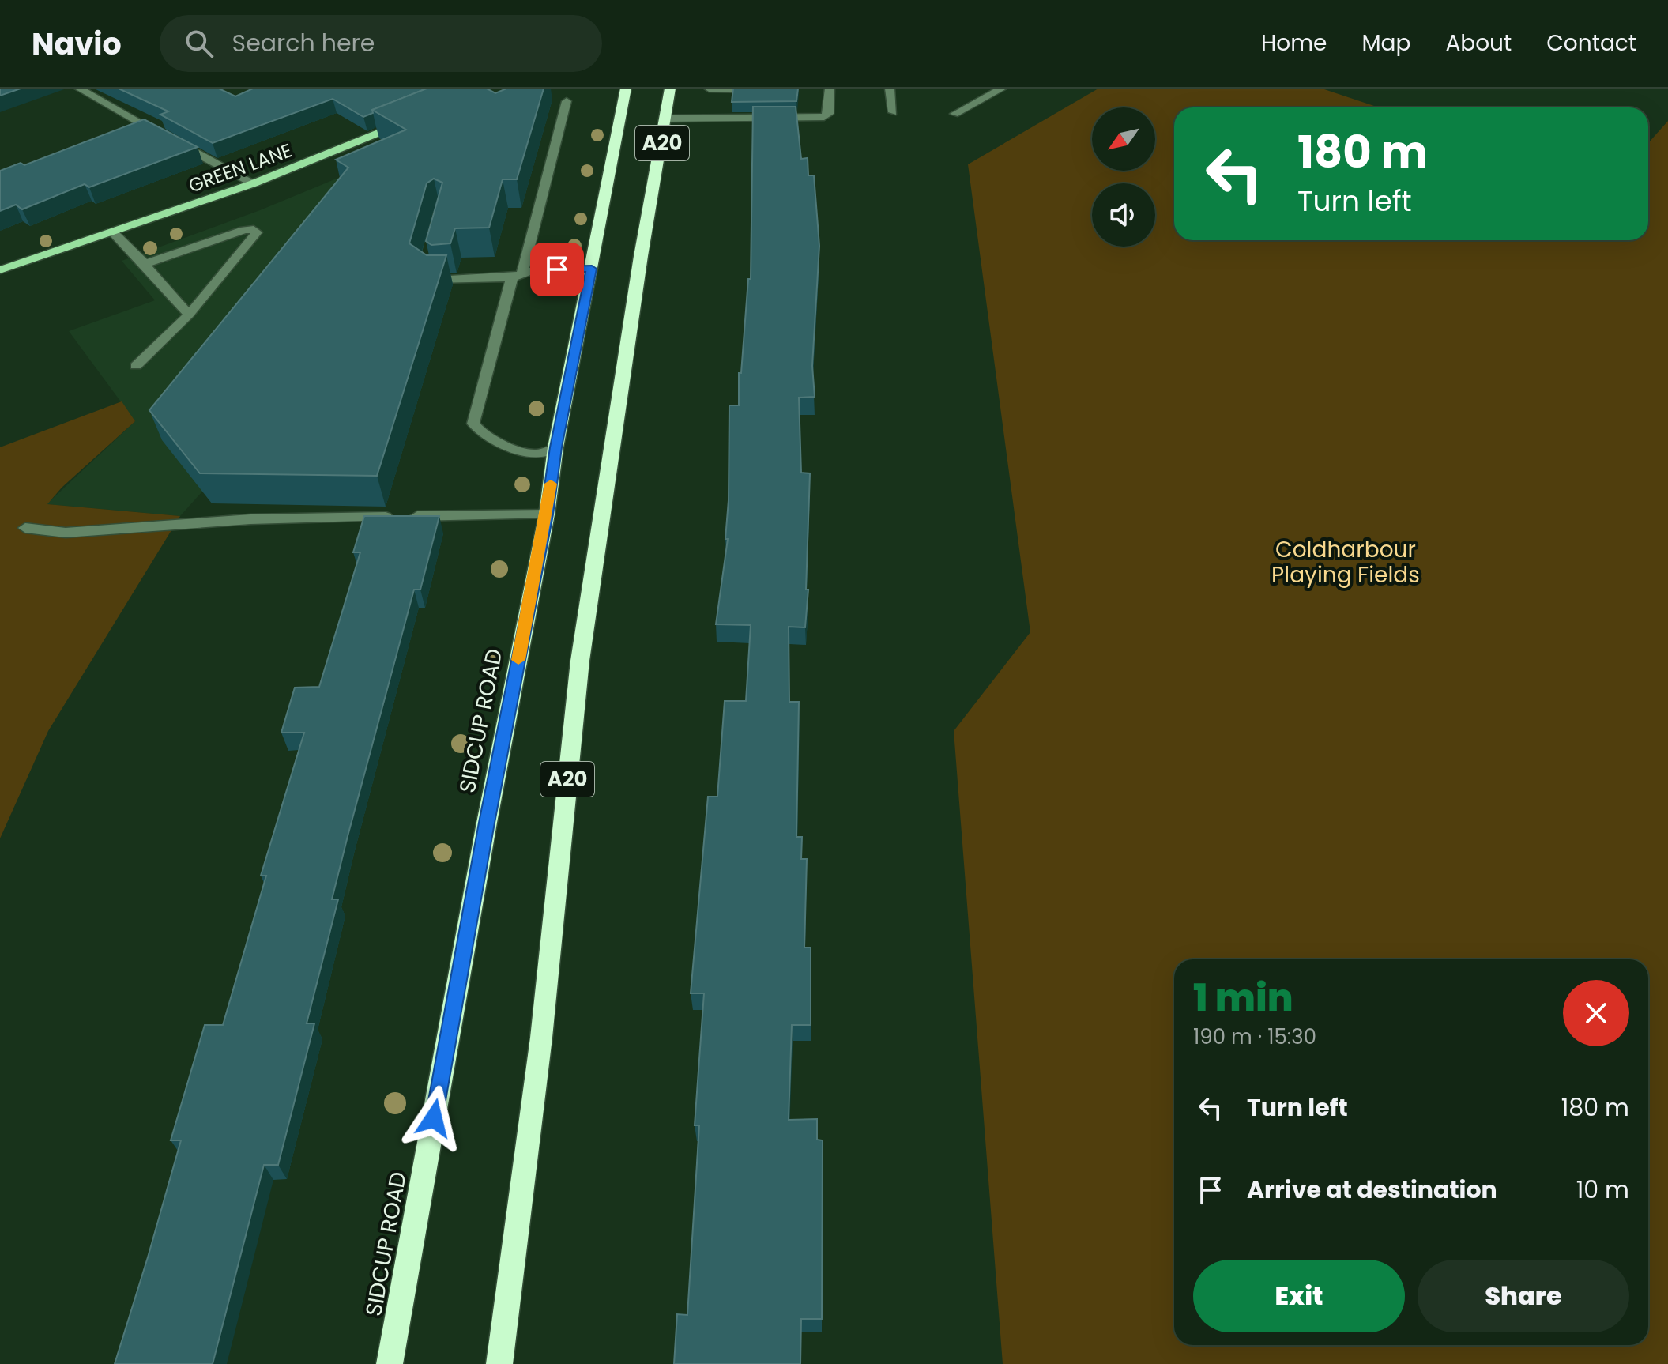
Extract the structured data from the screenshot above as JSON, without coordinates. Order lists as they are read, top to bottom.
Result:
{
  "streets": {
    "highway": ["A20", "SIDCUP ROAD"],
    "main road": ["GREEN LANE"]
  },
  "parks": ["Coldharbour Playing Fields"],
  "north": "bottom left",
  "page": {
    "header": "Navio",
    "search": "Search here",
    "nav": [
      "Home",
      "Map",
      "About",
      "Contact"
    ],
    "turn": ["180 m", "Turn left"],
    "heading": ["1 min", "190 m · 15:30"],
    "list": [
      {
        "name": "Turn left",
        "value": "180 m"
      },
      {
        "name": "Arrive at destination",
        "value": "10 m"
      }
    ],
    "buttons": ["Exit", "Share"]
  }
}
